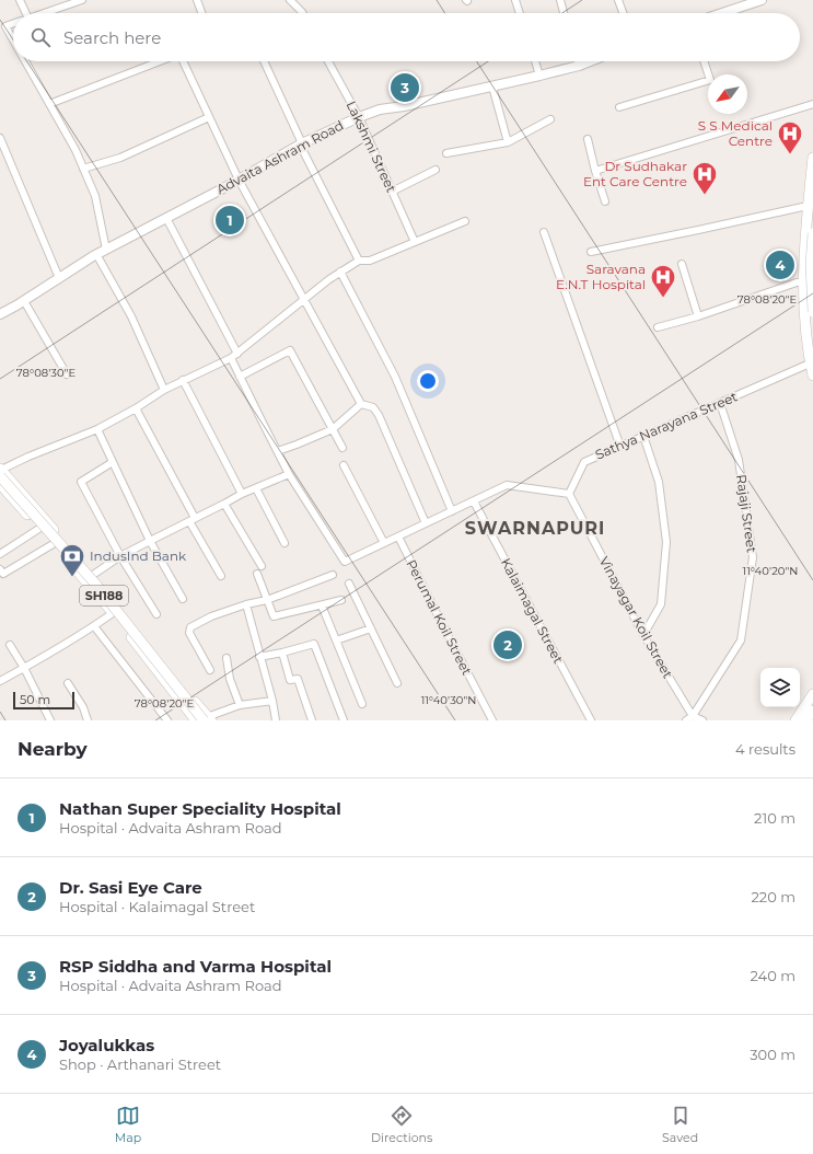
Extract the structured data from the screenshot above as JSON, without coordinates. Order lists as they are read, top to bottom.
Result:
{
  "streets": {
    "main road": ["SH188"],
    "street": [
      "Lakshmi Street",
      "Advaita Ashram Road",
      "Sathya Narayana Street",
      "Rajaji Street",
      "Kalaimagal Street",
      "Perumal Koil Street",
      "Vinayagar Koil Street"
    ]
  },
  "crossings": [
    ["Lakshmi Street", "Advaita Ashram Road"],
    ["Sathya Narayana Street", "Rajaji Street"],
    ["Sathya Narayana Street", "Vinayagar Koil Street"],
    ["Rajaji Street", "Vinayagar Koil Street"]
  ],
  "districts": ["SWARNAPURI"],
  "places": {
    "hospital": ["S S Medical Centre", "Dr Sudhakar Ent Care Centre", "Saravana E.N.T Hospital"],
    "bank": ["IndusInd Bank"]
  },
  "scale_bar": "50 m",
  "north": "bottom left",
  "page": {
    "search": "Search here",
    "pins": [
      "3",
      "1",
      "4",
      "2"
    ],
    "scale": "50 m",
    "heading": ["Nearby", "4 results"],
    "list": [
      {
        "mark": "1",
        "name": "Nathan Super Speciality Hospital",
        "note": "Hospital · Advaita Ashram Road",
        "value": "210 m"
      },
      {
        "mark": "2",
        "name": "Dr. Sasi Eye Care",
        "note": "Hospital · Kalaimagal Street",
        "value": "220 m"
      },
      {
        "mark": "3",
        "name": "RSP Siddha and Varma Hospital",
        "note": "Hospital · Advaita Ashram Road",
        "value": "240 m"
      },
      {
        "mark": "4",
        "name": "Joyalukkas",
        "note": "Shop · Arthanari Street",
        "value": "300 m"
      }
    ],
    "nav": ["Map", "Directions", "Saved"]
  },
  "coordinates": [
    "78°08'20\"E",
    "78°08'30\"E",
    "11°40'20\"N",
    "11°40'30\"N"
  ]
}
